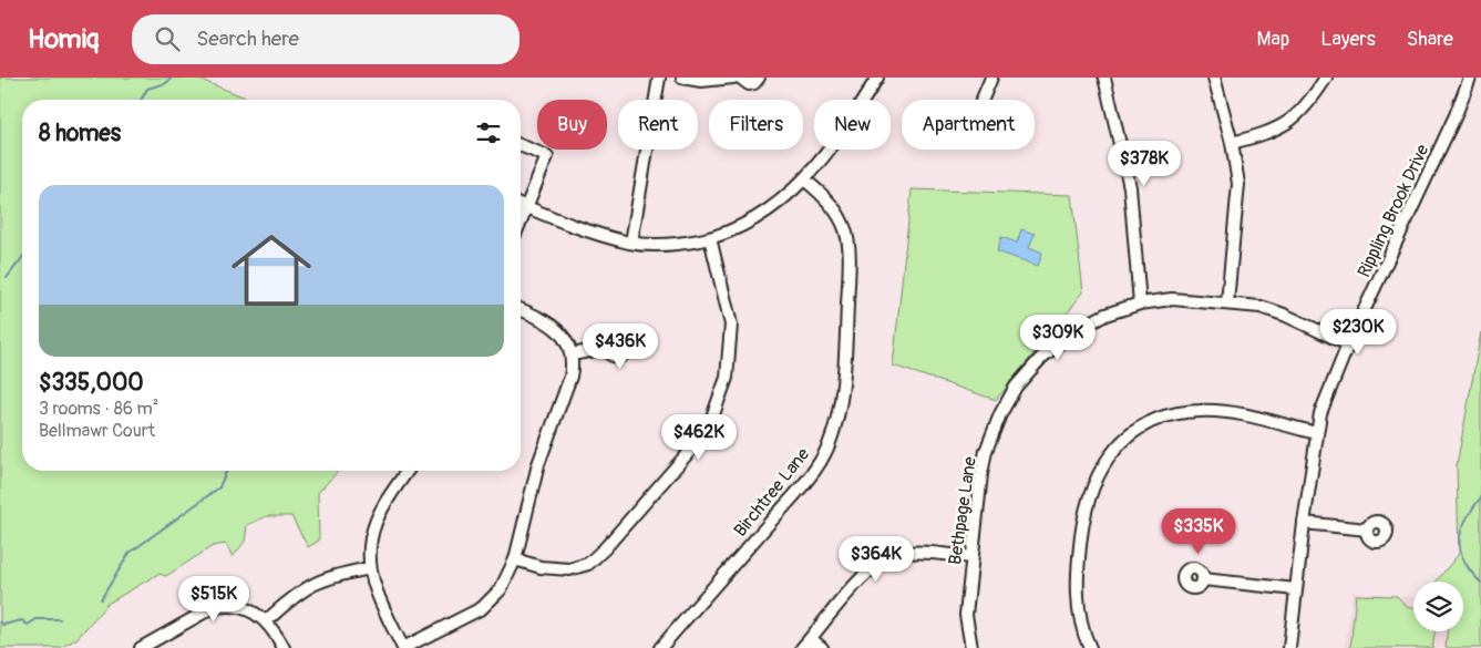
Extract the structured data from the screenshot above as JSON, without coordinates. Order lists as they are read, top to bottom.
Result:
{
  "streets": {
    "street": ["Rippling Brook Drive", "Birchtree Lane", "Bethpage Lane"]
  },
  "crossings": [
    ["Rippling Brook Drive", "Bethpage Lane"]
  ],
  "page": {
    "header": "Homiq",
    "search": "Search here",
    "nav": ["Map", "Layers", "Share"],
    "chip": [
      "Buy",
      "Rent",
      "Filters",
      "New",
      "Apartment"
    ],
    "heading": "8 homes",
    "price": [
      "$378K",
      "$230K",
      "$309K",
      "$436K",
      "$462K",
      "$335K",
      "$364K",
      "$515K"
    ],
    "list": [
      {
        "name": "$335,000",
        "note": "3 rooms · 86 m² · Bellmawr Court"
      }
    ]
  }
}
